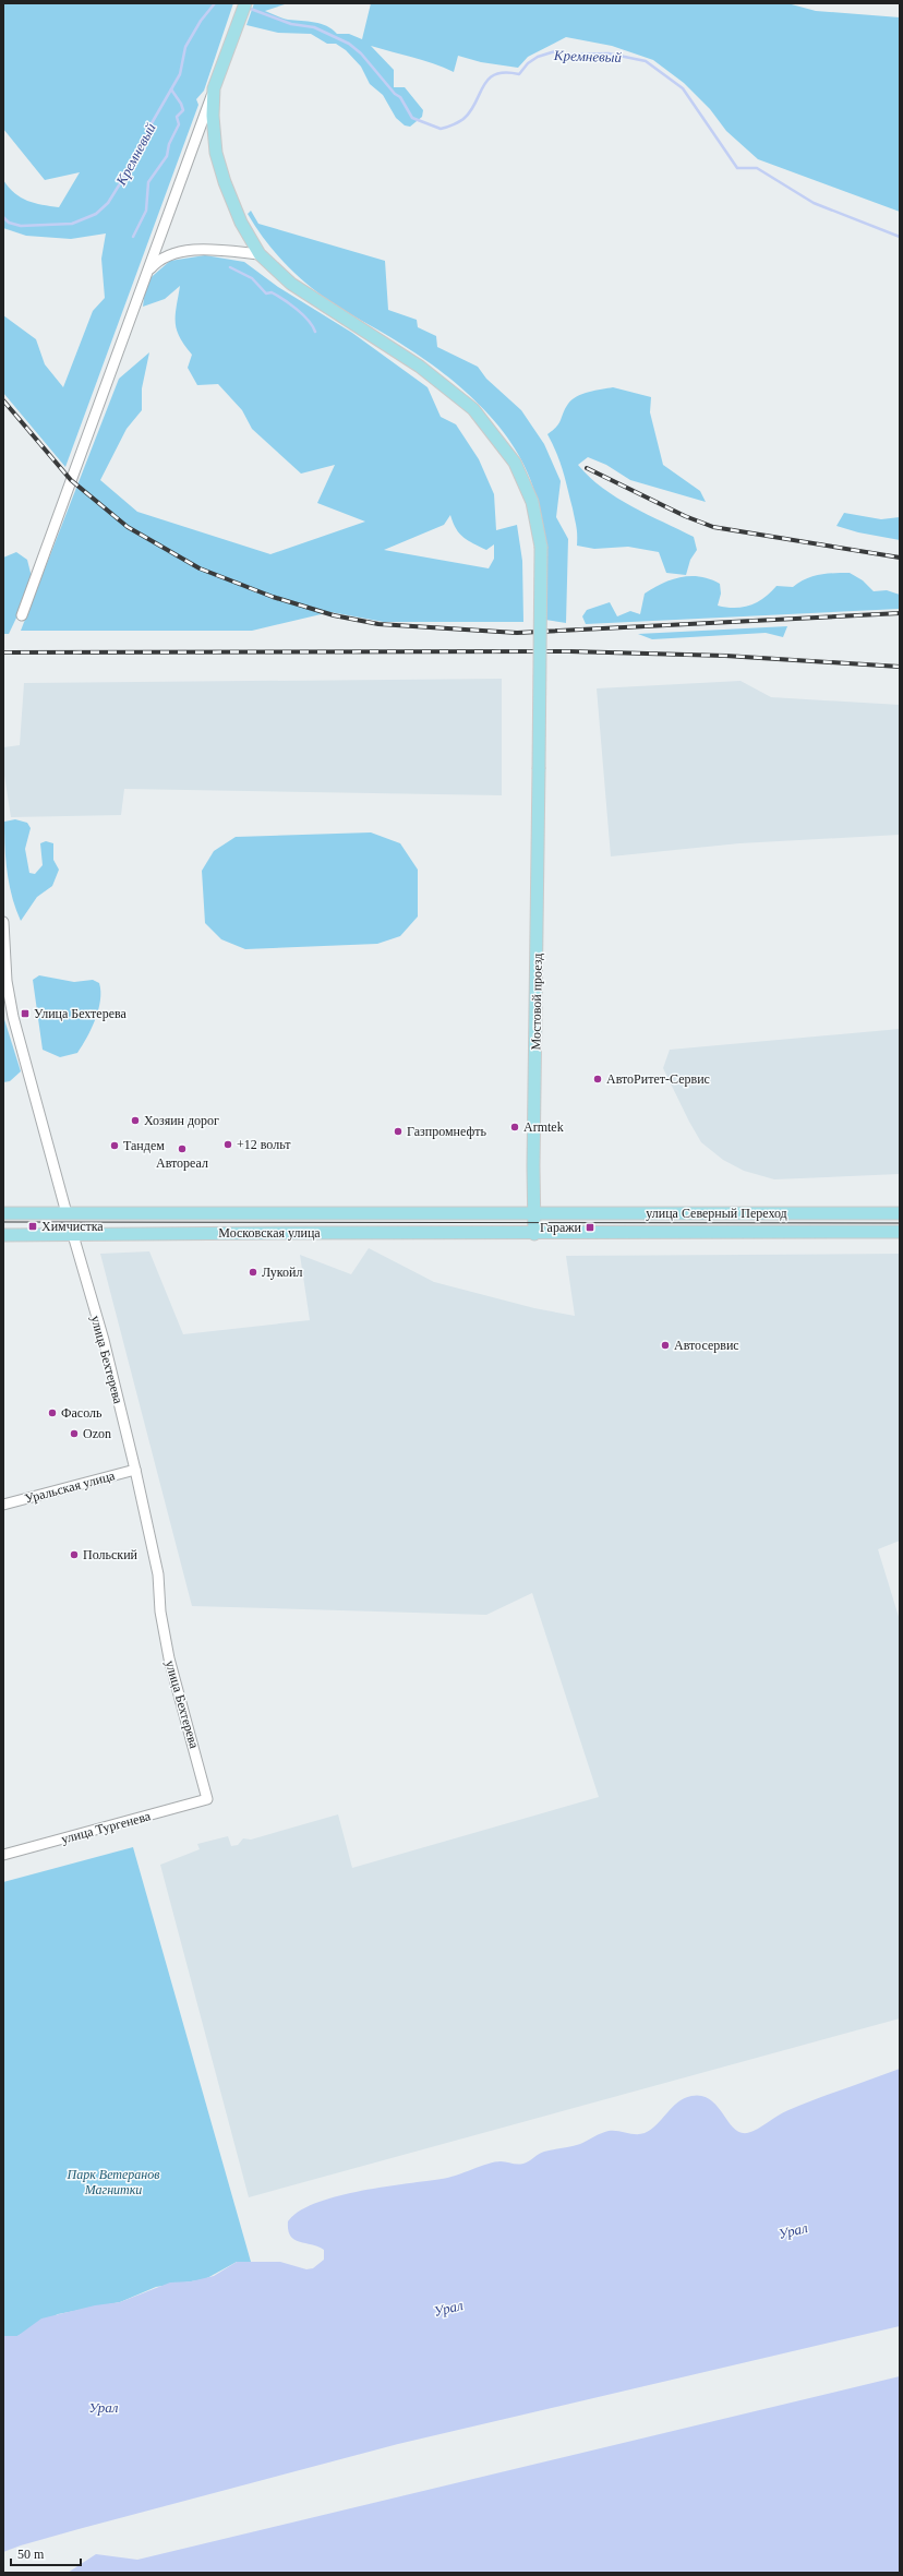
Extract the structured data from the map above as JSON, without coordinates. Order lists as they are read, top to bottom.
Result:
{
  "streets": {
    "main road": [
      "Мостовой проезд",
      "улица Северный Переход",
      "Московская улица",
      "улица Бехтерева"
    ],
    "street": ["Уральская улица", "улица Тургенева"]
  },
  "crossings": [
    ["Мостовой проезд", "улица Северный Переход"],
    ["Мостовой проезд", "Московская улица"],
    ["улица Северный Переход", "Московская улица"],
    ["Московская улица", "улица Бехтерева"],
    ["улица Бехтерева", "Уральская улица"],
    ["улица Бехтерева", "улица Тургенева"]
  ],
  "water": ["Кремневый", "Урал"],
  "parks": ["Парк Ветеранов Магнитки"],
  "places": {
    "transit": ["Улица Бехтерева", "Химчистка", "Гаражи"],
    "other": [
      "АвтоРитет-Сервис",
      "Хозяин дорог",
      "Armtek",
      "Газпромнефть",
      "+12 вольт",
      "Тандем",
      "Автореал",
      "Лукойл",
      "Автосервис",
      "Фасоль",
      "Ozon",
      "Польский"
    ]
  },
  "scale_bar": "50 m"
}
